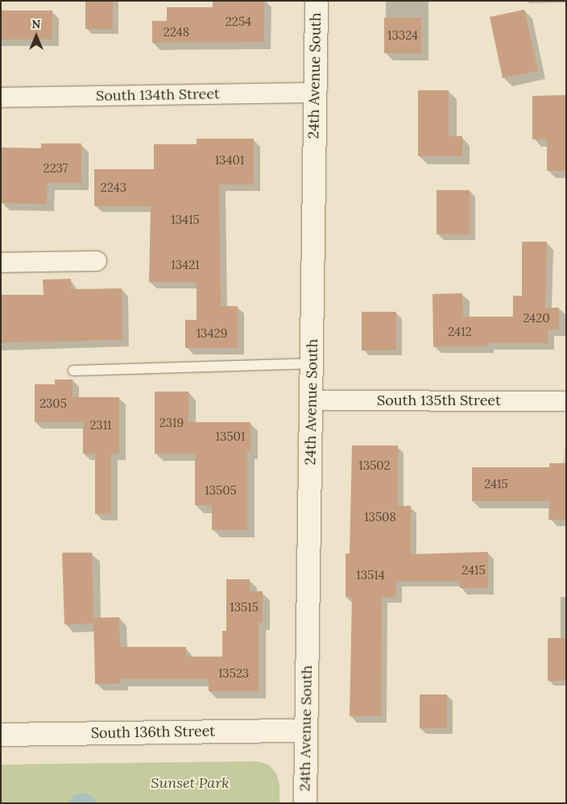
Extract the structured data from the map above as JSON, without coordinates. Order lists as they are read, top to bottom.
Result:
{
  "streets": {
    "street": [
      "24th Avenue South",
      "South 134th Street",
      "South 135th Street",
      "South 136th Street"
    ]
  },
  "crossings": [
    ["24th Avenue South", "South 134th Street"],
    ["24th Avenue South", "South 135th Street"],
    ["24th Avenue South", "South 136th Street"]
  ],
  "parks": ["Sunset Park"],
  "house_numbers": [
    "2254",
    "2248",
    "13324",
    "13401",
    "2237",
    "2243",
    "13415",
    "13421",
    "2420",
    "2412",
    "13429",
    "2305",
    "2319",
    "2311",
    "13501",
    "13502",
    "2415",
    "13505",
    "13508",
    "2415",
    "13514",
    "13515",
    "13523"
  ],
  "north": "top"
}
